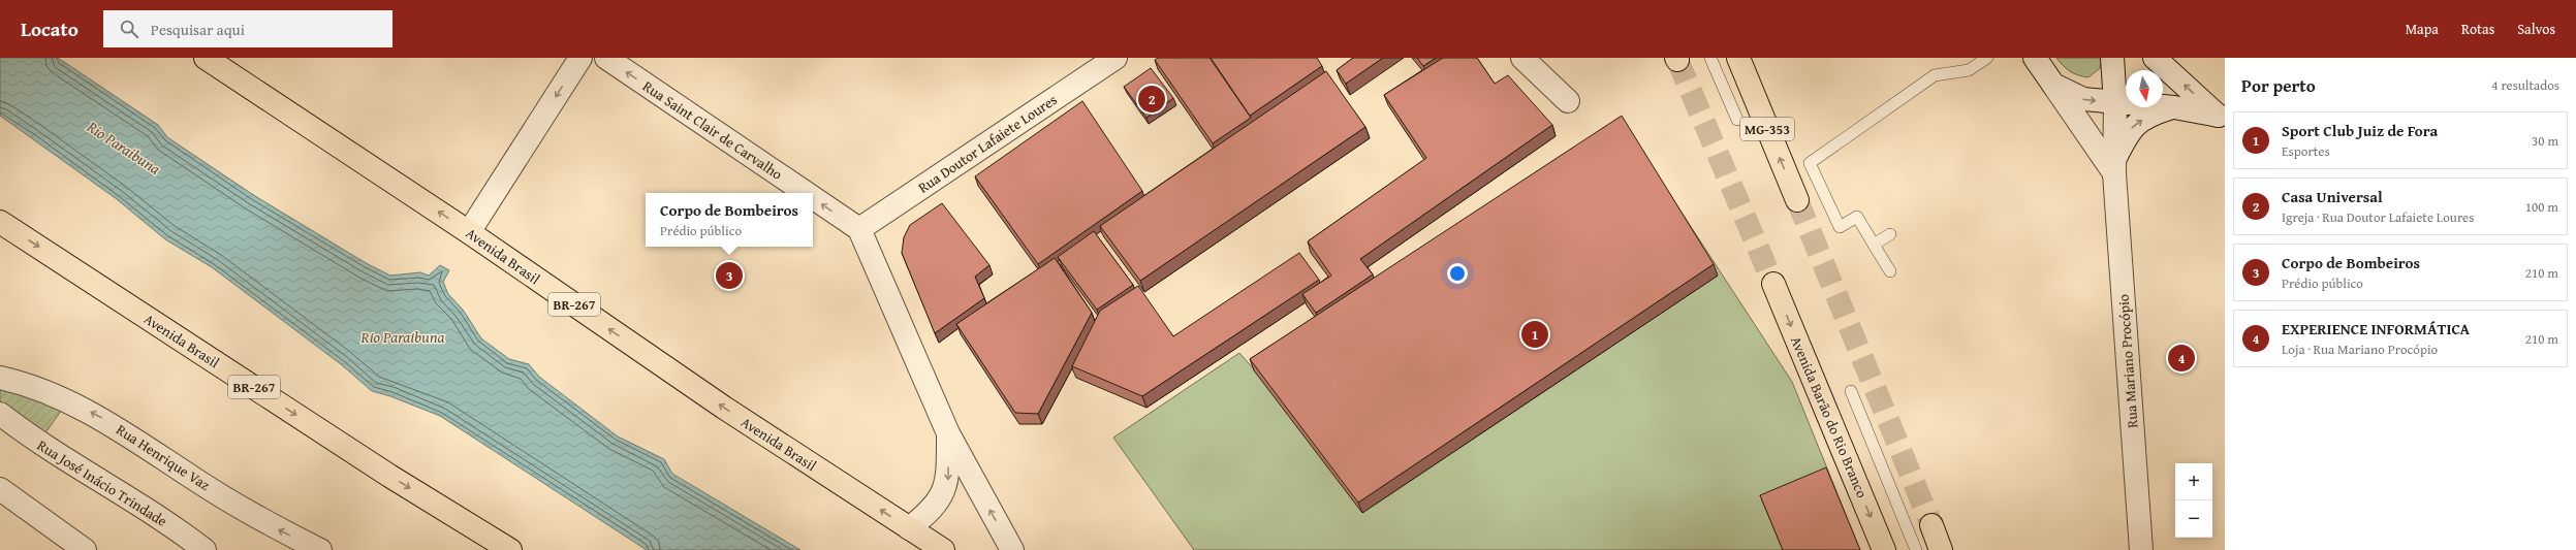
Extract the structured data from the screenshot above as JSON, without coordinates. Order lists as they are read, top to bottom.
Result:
{
  "streets": {
    "main road": [
      "MG-353",
      "Avenida Brasil",
      "BR-267",
      "Avenida Barão do Rio Branco"
    ],
    "street": [
      "Rua Saint Clair de Carvalho",
      "Rua Doutor Lafaiete Loures",
      "Rua Mariano Procópio",
      "Rua Henrique Vaz",
      "Rua José Inácio Trindade"
    ]
  },
  "crossings": [
    ["Rua Saint Clair de Carvalho", "Rua Doutor Lafaiete Loures"]
  ],
  "one_way": ["Rua Saint Clair de Carvalho", "Avenida Barão do Rio Branco", "Rua Henrique Vaz"],
  "water": ["Rio Paraibuna"],
  "north": "bottom",
  "page": {
    "header": "Locato",
    "search": "Pesquisar aqui",
    "nav": ["Mapa", "Rotas", "Salvos"],
    "heading": ["Por perto", "4 resultados"],
    "pins": [
      "2",
      "3",
      "1",
      "4"
    ],
    "list": [
      {
        "mark": "1",
        "name": "Sport Club Juiz de Fora",
        "note": "Esportes",
        "value": "30 m"
      },
      {
        "mark": "2",
        "name": "Casa Universal",
        "note": "Igreja · Rua Doutor Lafaiete Loures",
        "value": "100 m"
      },
      {
        "mark": "3",
        "name": "Corpo de Bombeiros",
        "note": "Prédio público",
        "value": "210 m"
      },
      {
        "mark": "4",
        "name": "EXPERIENCE INFORMÁTICA",
        "note": "Loja · Rua Mariano Procópio",
        "value": "210 m"
      }
    ],
    "popup": ["Corpo de Bombeiros", "Prédio público"],
    "map_buttons": ["+", "−"]
  }
}
